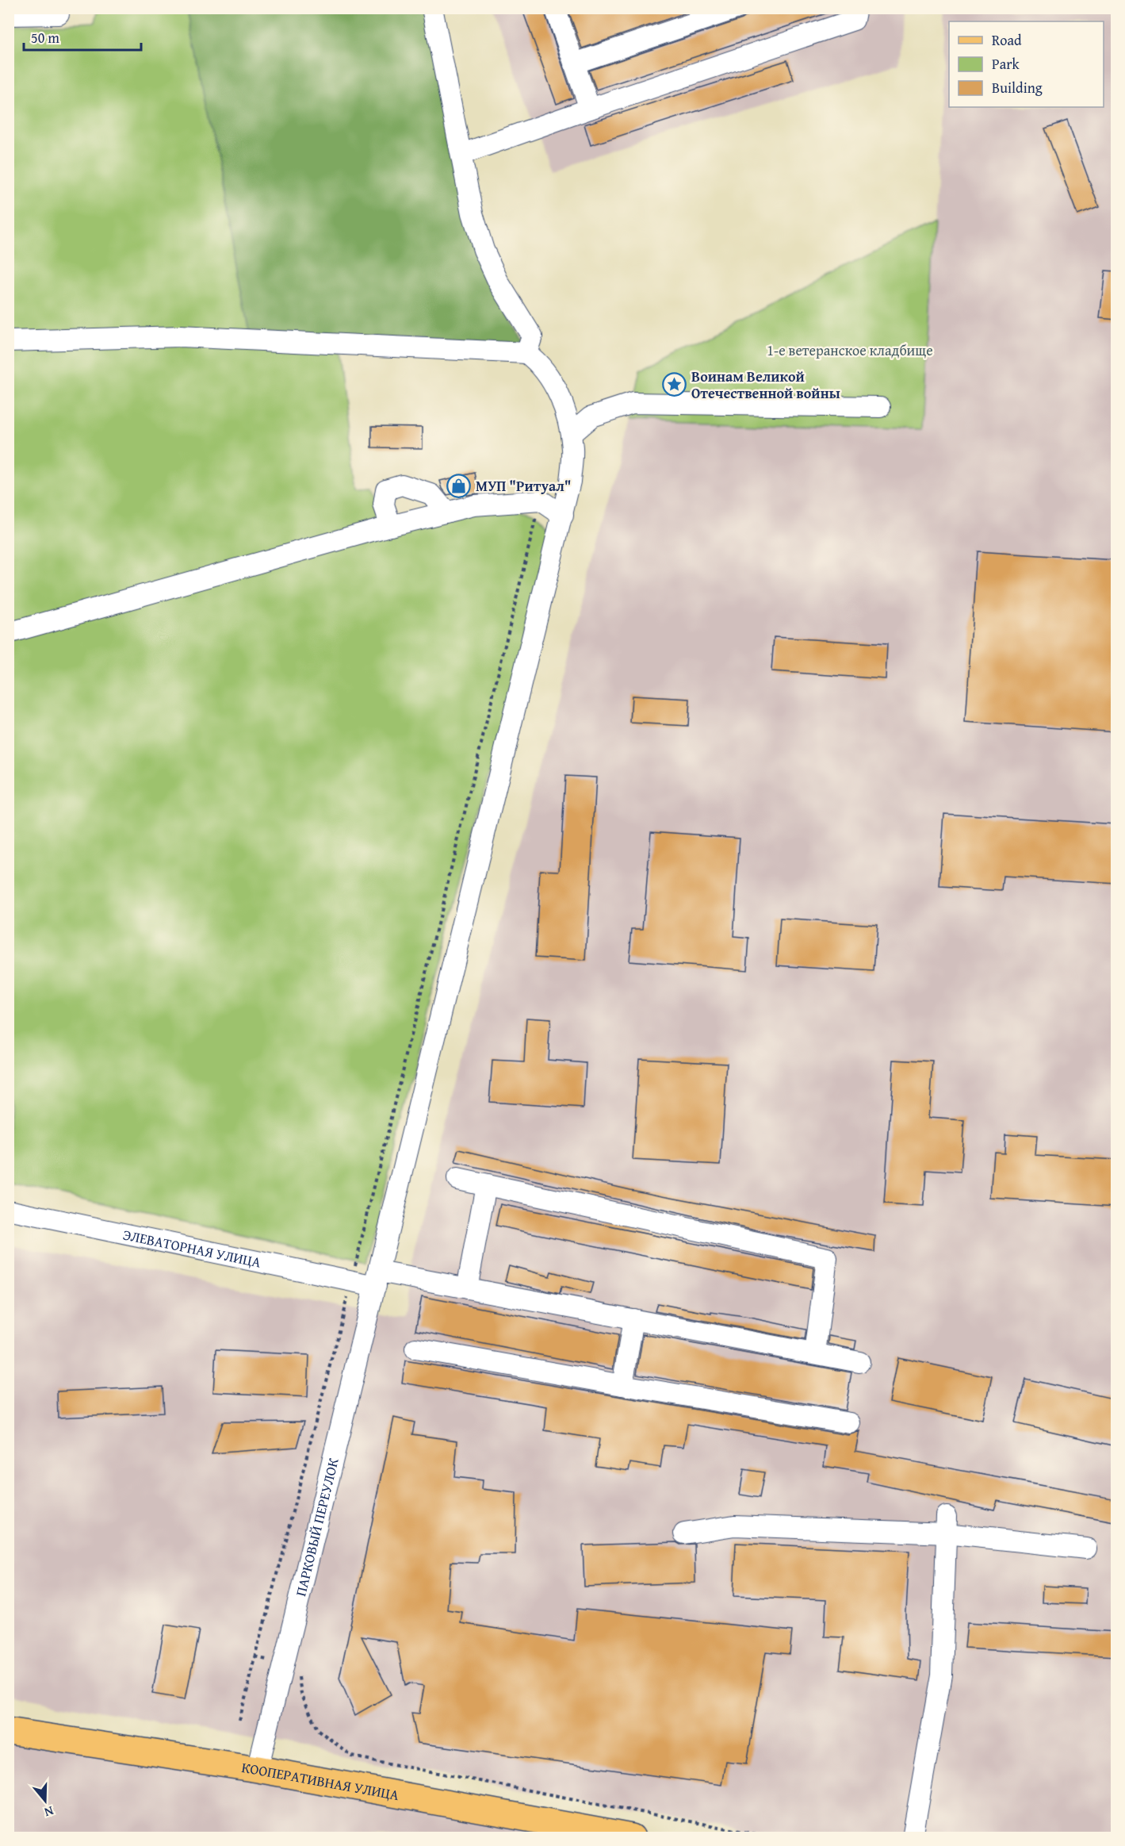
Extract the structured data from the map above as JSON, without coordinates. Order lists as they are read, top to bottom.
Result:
{
  "streets": {
    "main road": ["КООПЕРАТИВНАЯ УЛИЦА"],
    "street": ["ЭЛЕВАТОРНАЯ УЛИЦА", "ПАРКОВЫЙ ПЕРЕУЛОК"]
  },
  "crossings": [
    ["ЭЛЕВАТОРНАЯ УЛИЦА", "ПАРКОВЫЙ ПЕРЕУЛОК"],
    ["ПАРКОВЫЙ ПЕРЕУЛОК", "КООПЕРАТИВНАЯ УЛИЦА"]
  ],
  "parks": ["1-е ветеранское кладбище"],
  "places": {
    "place": ["Воинам Великой Отечественной войны"],
    "shop": ["МУП \"Ритуал\""]
  },
  "legend": ["Road", "Park", "Building"],
  "scale_bar": "50 m",
  "north": "bottom"
}
